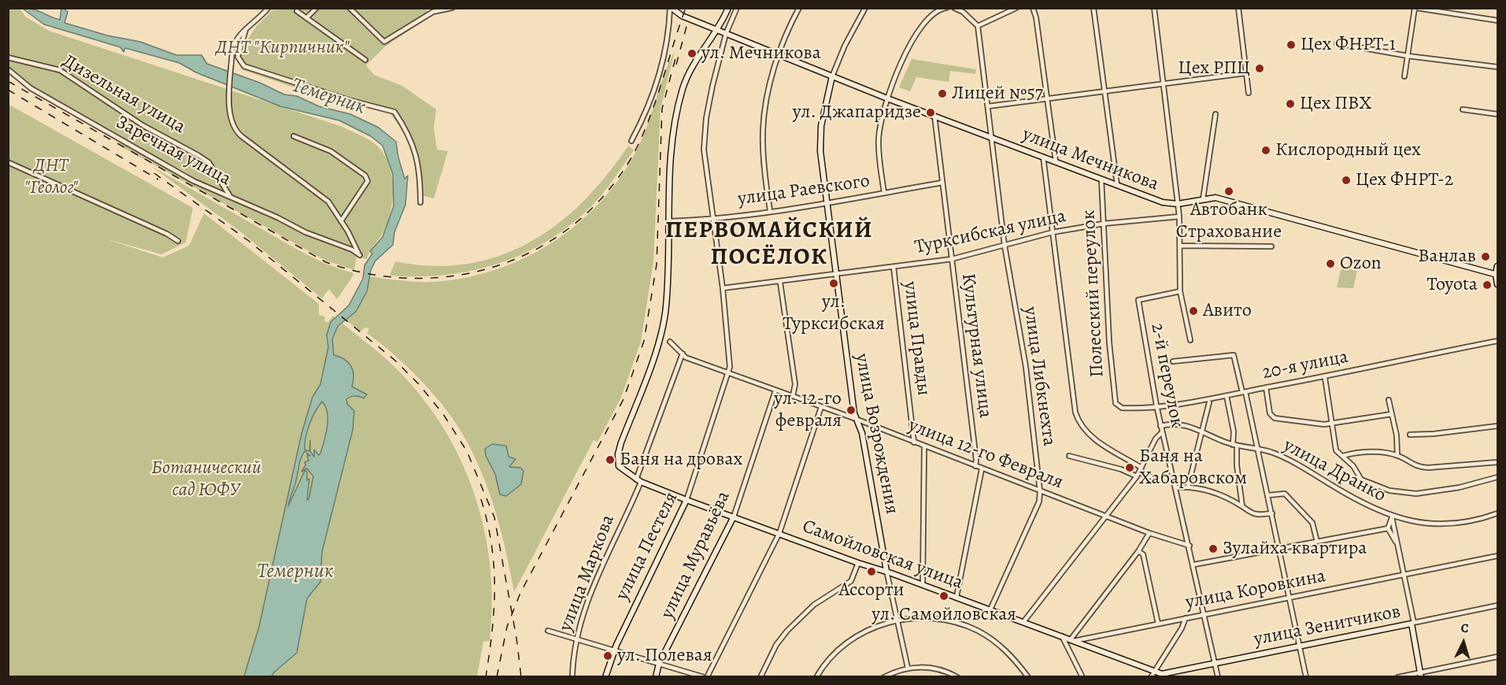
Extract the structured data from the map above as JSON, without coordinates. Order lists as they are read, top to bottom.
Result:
{
  "streets": {
    "street": [
      "Дизельная улица",
      "Заречная улица",
      "улица Мечникова",
      "улица Раевского",
      "Турксибская улица",
      "Полесский переулок",
      "улица Правды",
      "Культурная улица",
      "20-я улица",
      "2-й переулок",
      "улица Либкнехта",
      "улица Возрождения",
      "улица 12-го Февраля",
      "улица Дранко",
      "улица Пестеля",
      "улица Муравьёва",
      "Самойловская улица",
      "улица Маркова",
      "улица Коровкина",
      "улица Зенитчиков"
    ]
  },
  "crossings": [
    ["Дизельная улица", "Заречная улица"],
    ["улица Мечникова", "Полесский переулок"],
    ["улица Мечникова", "Культурная улица"],
    ["улица Мечникова", "улица Либкнехта"],
    ["улица Мечникова", "улица Возрождения"],
    ["улица Мечникова", "улица Пестеля"],
    ["улица Раевского", "Культурная улица"],
    ["улица Раевского", "улица Возрождения"],
    ["улица Раевского", "улица Пестеля"],
    ["улица Раевского", "Самойловская улица"],
    ["Турксибская улица", "Полесский переулок"],
    ["Турксибская улица", "улица Правды"],
    ["Турксибская улица", "Культурная улица"],
    ["Турксибская улица", "улица Либкнехта"],
    ["Турксибская улица", "улица Возрождения"],
    ["Турксибская улица", "улица Пестеля"],
    ["Полесский переулок", "20-я улица"],
    ["улица Правды", "улица 12-го Февраля"],
    ["Культурная улица", "улица 12-го Февраля"],
    ["20-я улица", "2-й переулок"],
    ["2-й переулок", "улица 12-го Февраля"],
    ["2-й переулок", "улица Дранко"],
    ["2-й переулок", "улица Коровкина"],
    ["2-й переулок", "улица Зенитчиков"],
    ["улица Либкнехта", "улица 12-го Февраля"],
    ["улица Либкнехта", "Самойловская улица"],
    ["улица Возрождения", "улица 12-го Февраля"],
    ["улица Возрождения", "Самойловская улица"],
    ["улица 12-го Февраля", "улица Пестеля"],
    ["улица 12-го Февраля", "улица Муравьёва"],
    ["улица 12-го Февраля", "улица Маркова"],
    ["улица Пестеля", "Самойловская улица"],
    ["улица Муравьёва", "Самойловская улица"],
    ["Самойловская улица", "улица Маркова"],
    ["Самойловская улица", "улица Коровкина"],
    ["Самойловская улица", "улица Зенитчиков"]
  ],
  "districts": ["ПЕРВОМАЙСКИЙ ПОСЁЛОК"],
  "water": ["Темерник"],
  "parks": ["ДНТ \"Кирпичник\"", "ДНТ \"Геолог\"", "Ботанический сад ЮФУ"],
  "places": [
    "Цех ФНРТ-1",
    "ул. Мечникова",
    "Цех РПЦ",
    "Лицей №57",
    "Цех ПВХ",
    "ул. Джапаридзе",
    "Кислородный цех",
    "Цех ФНРТ-2",
    "Автобанк Страхование",
    "Ванлав",
    "Ozon",
    "ул. Турксибская",
    "Toyota",
    "Авито",
    "ул. 12-го февраля",
    "Баня на дровах",
    "Баня на Хабаровском",
    "Зулайха квартира",
    "Ассорти",
    "ул. Самойловская",
    "ул. Полевая"
  ],
  "north": "top"
}
